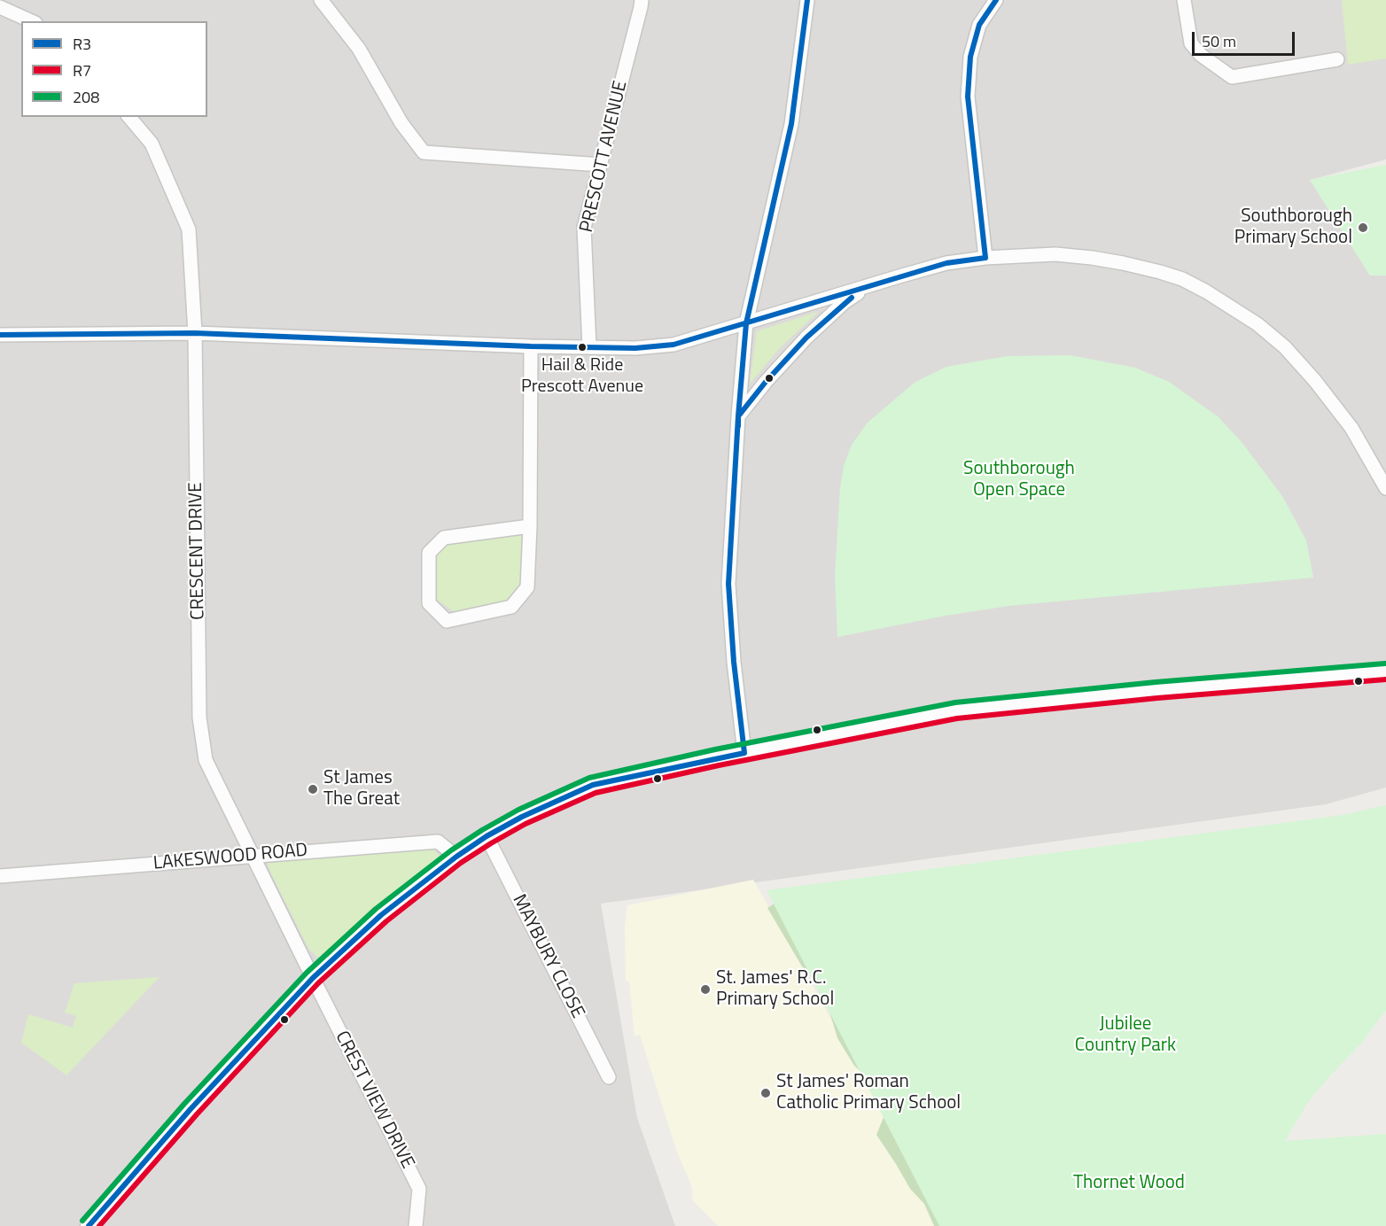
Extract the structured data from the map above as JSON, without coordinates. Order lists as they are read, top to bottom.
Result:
{
  "streets": {
    "street": [
      "PRESCOTT AVENUE",
      "CRESCENT DRIVE",
      "LAKESWOOD ROAD",
      "MAYBURY CLOSE",
      "CREST VIEW DRIVE"
    ]
  },
  "crossings": [
    ["CRESCENT DRIVE", "LAKESWOOD ROAD"],
    ["CRESCENT DRIVE", "CREST VIEW DRIVE"]
  ],
  "parks": ["Southborough Open Space", "Jubilee Country Park", "Thornet Wood"],
  "places": [
    "Southborough Primary School",
    "Hail & Ride Prescott Avenue",
    "St James The Great",
    "St. James' R.C. Primary School",
    "St James' Roman Catholic Primary School"
  ],
  "lines": ["transit line R3", "transit line 208", "transit line R7"],
  "legend": ["R3", "R7", "208"],
  "scale_bar": "50 m"
}
